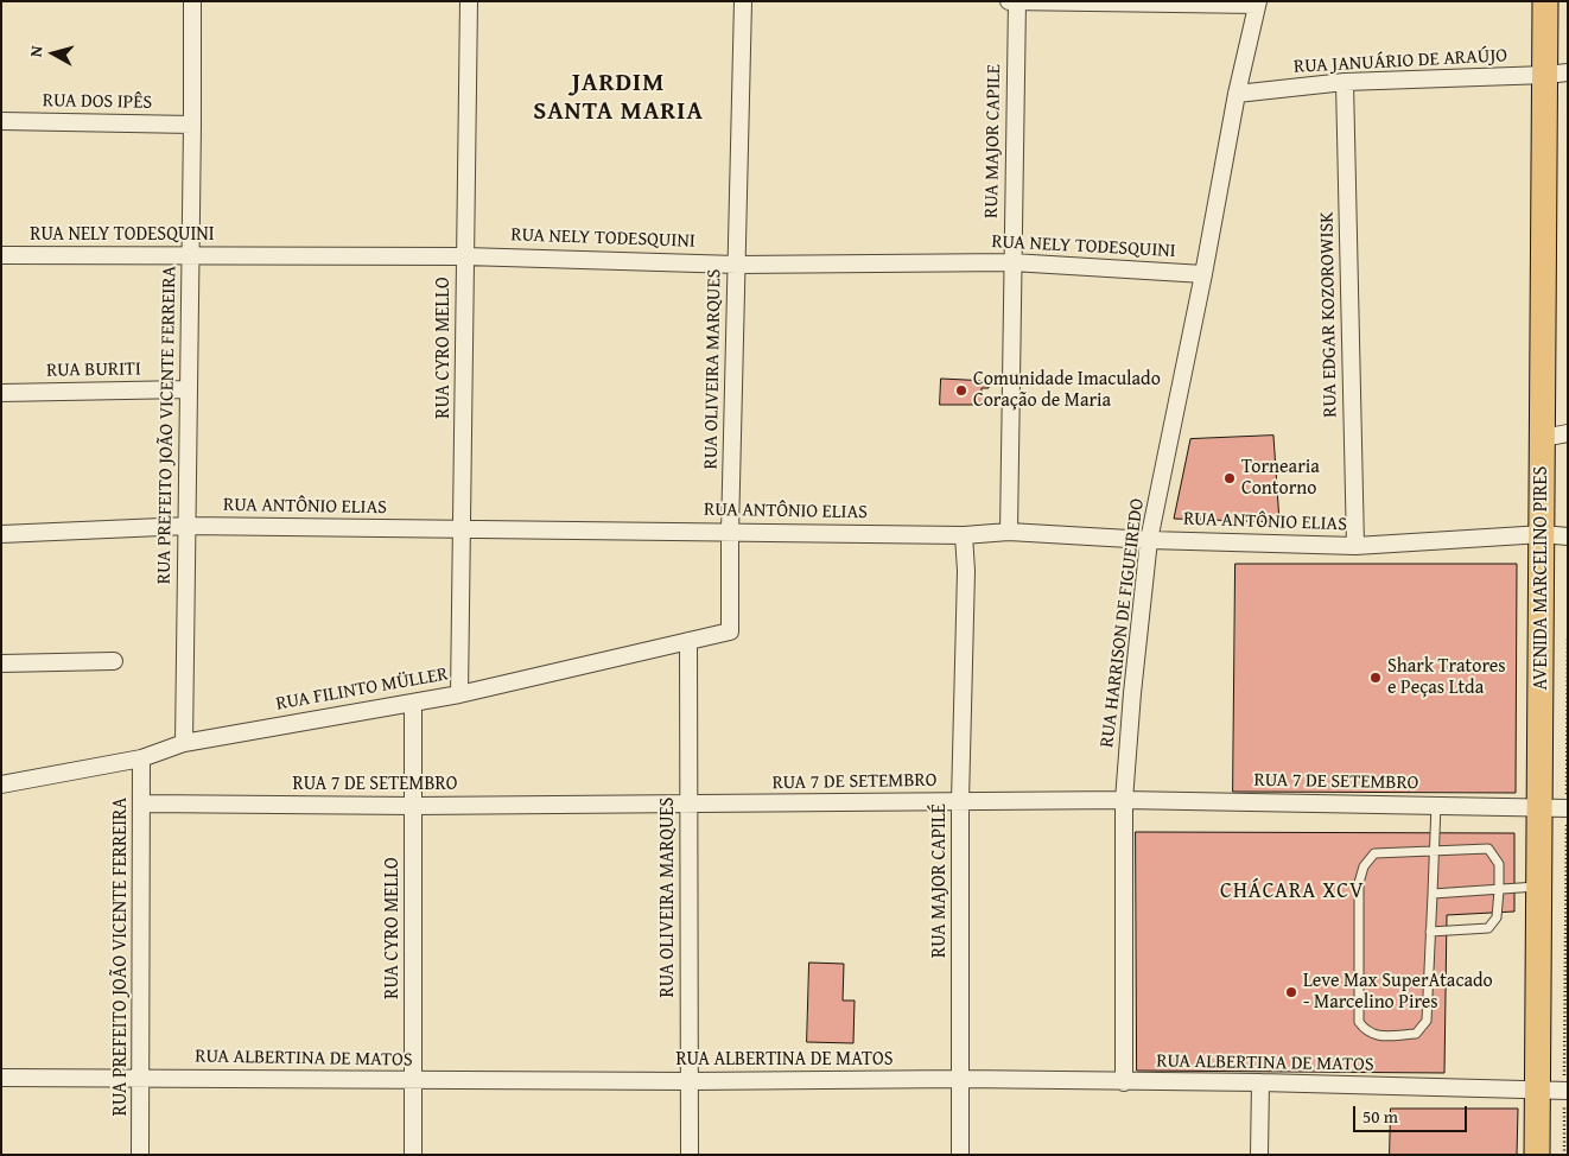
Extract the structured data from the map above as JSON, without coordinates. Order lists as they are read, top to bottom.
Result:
{
  "streets": {
    "main road": ["AVENIDA MARCELINO PIRES"],
    "street": [
      "RUA JANUÁRIO DE ARAÚJO",
      "RUA DOS IPÊS",
      "RUA MAJOR CAPILE",
      "RUA NELY TODESQUINI",
      "RUA EDGAR KOZOROWISK",
      "RUA CYRO MELLO",
      "RUA OLIVEIRA MARQUES",
      "RUA BURITI",
      "RUA PREFEITO JOÃO VICENTE FERREIRA",
      "RUA ANTÔNIO ELIAS",
      "RUA HARRISON DE FIGUEIREDO",
      "RUA FILINTO MÜLLER",
      "RUA 7 DE SETEMBRO",
      "RUA MAJOR CAPILÉ",
      "RUA ALBERTINA DE MATOS"
    ]
  },
  "crossings": [
    ["RUA JANUÁRIO DE ARAÚJO", "RUA EDGAR KOZOROWISK"],
    ["RUA JANUÁRIO DE ARAÚJO", "AVENIDA MARCELINO PIRES"],
    ["RUA JANUÁRIO DE ARAÚJO", "RUA HARRISON DE FIGUEIREDO"],
    ["RUA DOS IPÊS", "RUA PREFEITO JOÃO VICENTE FERREIRA"],
    ["RUA MAJOR CAPILE", "RUA NELY TODESQUINI"],
    ["RUA MAJOR CAPILE", "RUA ANTÔNIO ELIAS"],
    ["RUA NELY TODESQUINI", "RUA CYRO MELLO"],
    ["RUA NELY TODESQUINI", "RUA OLIVEIRA MARQUES"],
    ["RUA NELY TODESQUINI", "RUA PREFEITO JOÃO VICENTE FERREIRA"],
    ["RUA NELY TODESQUINI", "RUA HARRISON DE FIGUEIREDO"],
    ["RUA EDGAR KOZOROWISK", "RUA ANTÔNIO ELIAS"],
    ["RUA CYRO MELLO", "RUA ANTÔNIO ELIAS"],
    ["RUA CYRO MELLO", "RUA FILINTO MÜLLER"],
    ["RUA CYRO MELLO", "RUA 7 DE SETEMBRO"],
    ["RUA CYRO MELLO", "RUA ALBERTINA DE MATOS"],
    ["RUA OLIVEIRA MARQUES", "RUA ANTÔNIO ELIAS"],
    ["RUA OLIVEIRA MARQUES", "RUA FILINTO MÜLLER"],
    ["RUA OLIVEIRA MARQUES", "RUA 7 DE SETEMBRO"],
    ["RUA OLIVEIRA MARQUES", "RUA ALBERTINA DE MATOS"],
    ["RUA BURITI", "RUA PREFEITO JOÃO VICENTE FERREIRA"],
    ["RUA PREFEITO JOÃO VICENTE FERREIRA", "RUA ANTÔNIO ELIAS"],
    ["RUA PREFEITO JOÃO VICENTE FERREIRA", "RUA FILINTO MÜLLER"],
    ["RUA PREFEITO JOÃO VICENTE FERREIRA", "RUA 7 DE SETEMBRO"],
    ["RUA PREFEITO JOÃO VICENTE FERREIRA", "RUA ALBERTINA DE MATOS"],
    ["RUA ANTÔNIO ELIAS", "AVENIDA MARCELINO PIRES"],
    ["RUA ANTÔNIO ELIAS", "RUA HARRISON DE FIGUEIREDO"],
    ["RUA ANTÔNIO ELIAS", "RUA MAJOR CAPILÉ"],
    ["AVENIDA MARCELINO PIRES", "RUA 7 DE SETEMBRO"],
    ["AVENIDA MARCELINO PIRES", "RUA ALBERTINA DE MATOS"],
    ["RUA HARRISON DE FIGUEIREDO", "RUA 7 DE SETEMBRO"],
    ["RUA HARRISON DE FIGUEIREDO", "RUA ALBERTINA DE MATOS"],
    ["RUA 7 DE SETEMBRO", "RUA MAJOR CAPILÉ"],
    ["RUA MAJOR CAPILÉ", "RUA ALBERTINA DE MATOS"]
  ],
  "districts": ["JARDIM SANTA MARIA", "CHÁCARA XCV"],
  "places": [
    "Comunidade Imaculado Coração de Maria",
    "Tornearia Contorno",
    "Shark Tratores e Peças Ltda",
    "Leve Max SuperAtacado - Marcelino Pires"
  ],
  "scale_bar": "50 m",
  "north": "left"
}
